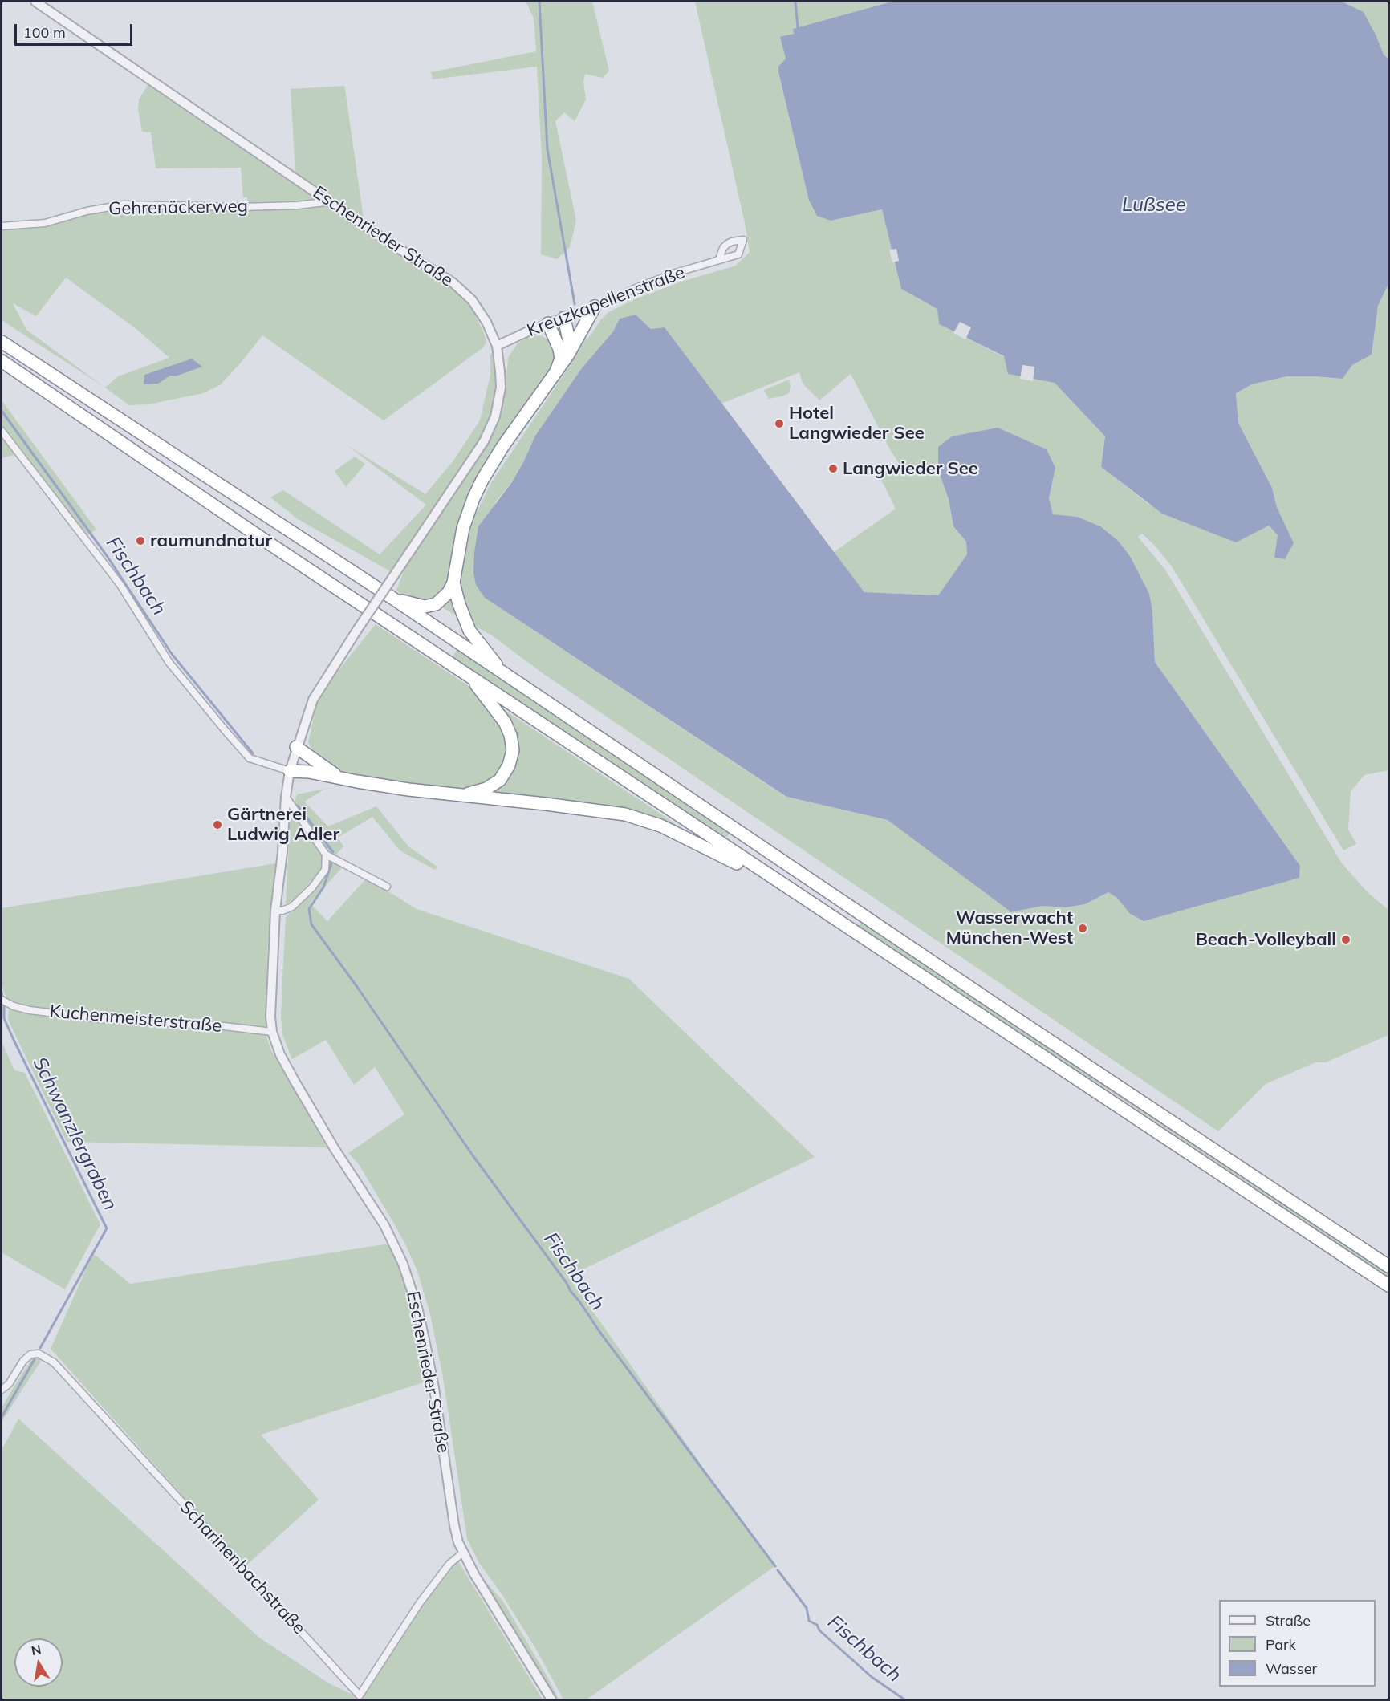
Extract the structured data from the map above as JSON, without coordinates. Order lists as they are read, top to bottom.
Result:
{
  "streets": {
    "street": [
      "Gehrenäckerweg",
      "Eschenrieder Straße",
      "Kreuzkapellenstraße",
      "Kuchenmeisterstraße",
      "Scharinenbachstraße"
    ]
  },
  "crossings": [
    ["Gehrenäckerweg", "Eschenrieder Straße"],
    ["Eschenrieder Straße", "Kreuzkapellenstraße"],
    ["Eschenrieder Straße", "Kuchenmeisterstraße"],
    ["Eschenrieder Straße", "Scharinenbachstraße"]
  ],
  "water": ["Lußsee", "Fischbach", "Schwanzlergraben"],
  "places": [
    "Hotel Langwieder See",
    "Langwieder See",
    "raumundnatur",
    "Gärtnerei Ludwig Adler",
    "Wasserwacht München-West",
    "Beach-Volleyball"
  ],
  "legend": ["Straße", "Park", "Wasser"],
  "scale_bar": "100 m",
  "north": "top"
}
